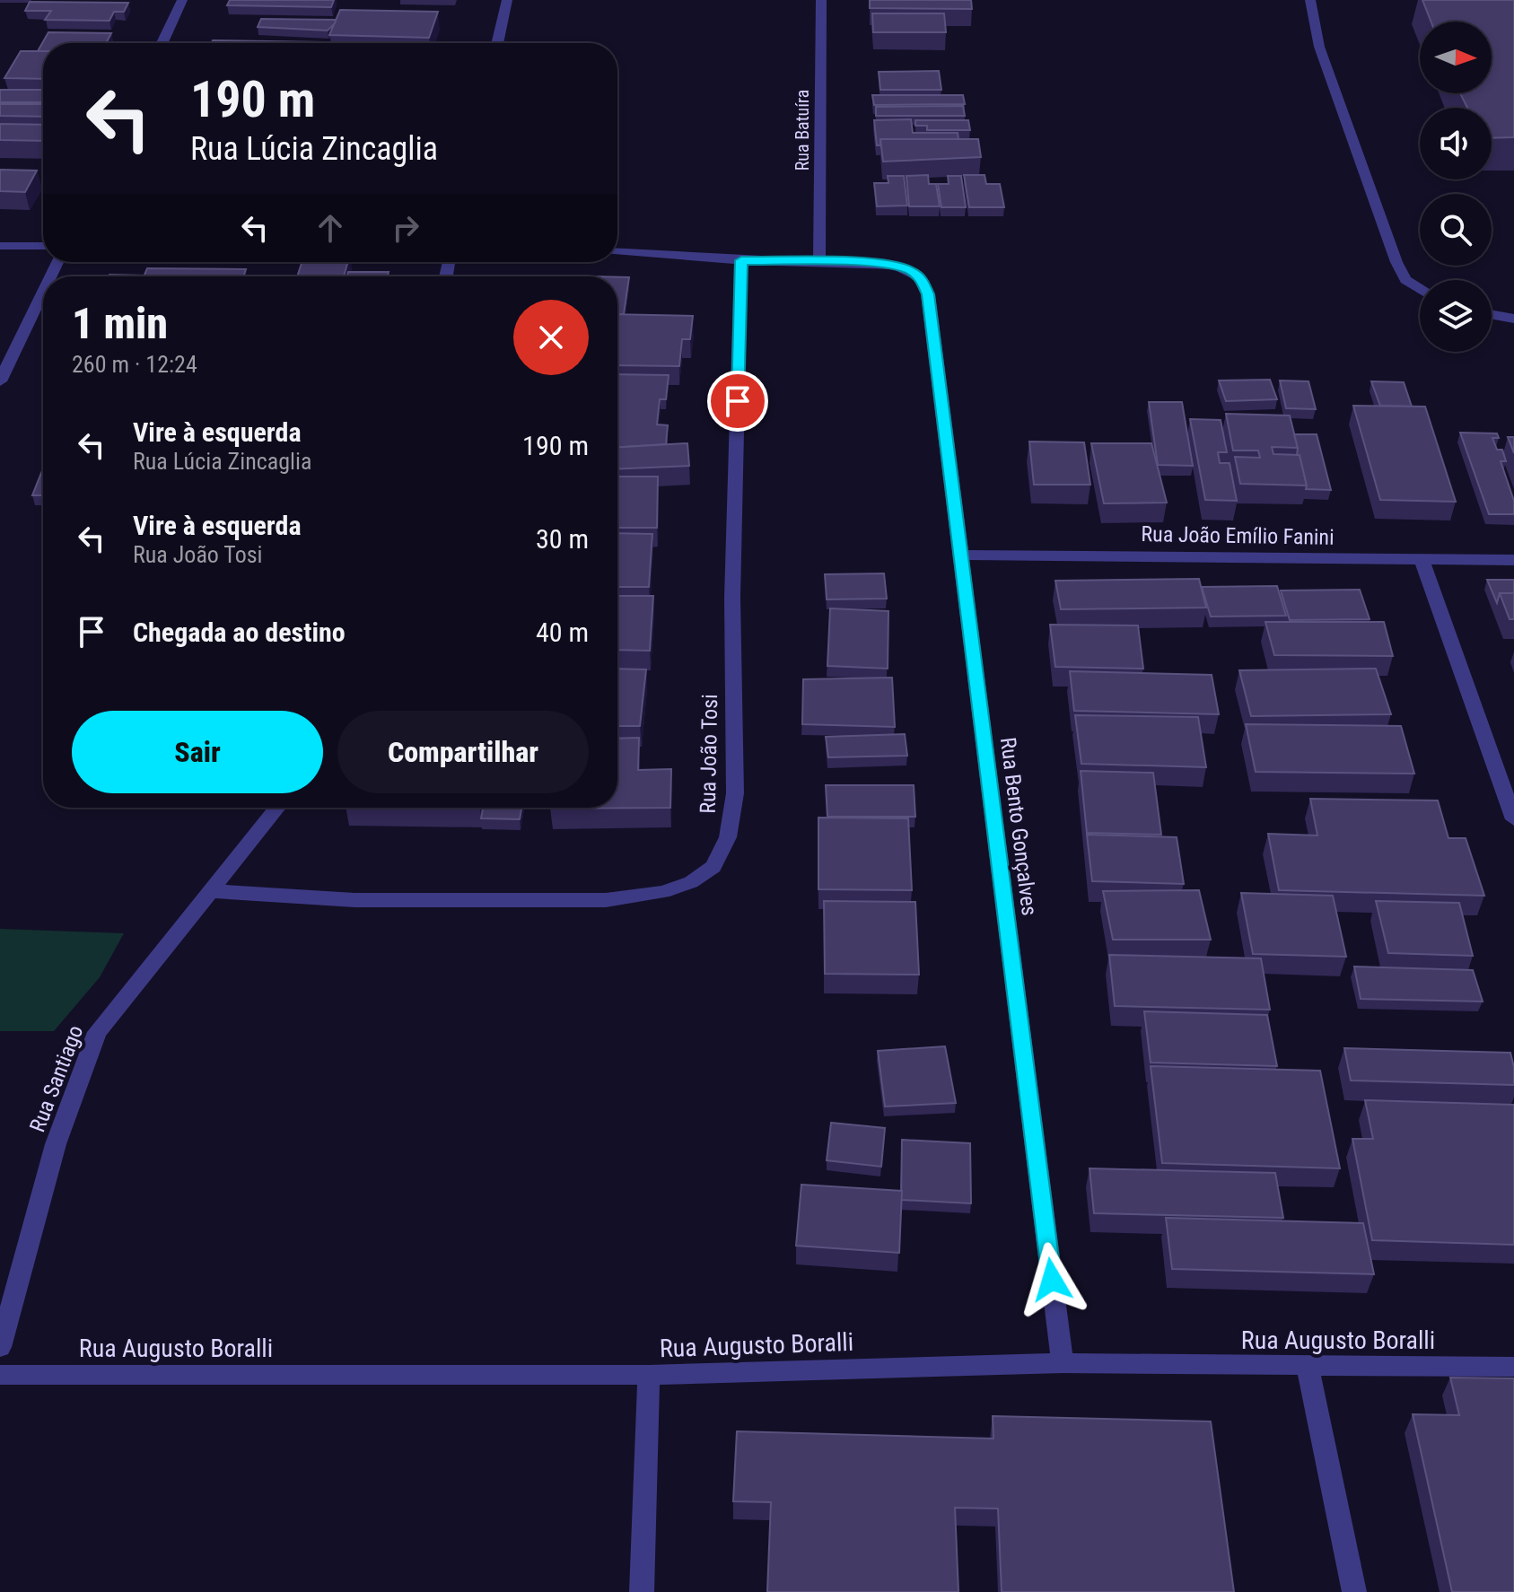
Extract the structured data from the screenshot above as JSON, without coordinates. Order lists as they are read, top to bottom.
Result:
{
  "streets": {
    "street": [
      "Rua Batuíra",
      "Rua João Emílio Fanini",
      "Rua João Tosi",
      "Rua Bento Gonçalves",
      "Rua Santiago",
      "Rua Augusto Boralli"
    ]
  },
  "crossings": [
    ["Rua Batuíra", "Rua Bento Gonçalves"],
    ["Rua João Emílio Fanini", "Rua Bento Gonçalves"],
    ["Rua João Tosi", "Rua Santiago"],
    ["Rua Bento Gonçalves", "Rua Augusto Boralli"]
  ],
  "north": "right",
  "page": {
    "turn": ["190 m", "Rua Lúcia Zincaglia"],
    "heading": ["1 min", "260 m · 12:24"],
    "list": [
      {
        "name": "Vire à esquerda",
        "note": "Rua Lúcia Zincaglia",
        "value": "190 m"
      },
      {
        "name": "Vire à esquerda",
        "note": "Rua João Tosi",
        "value": "30 m"
      },
      {
        "name": "Chegada ao destino",
        "value": "40 m"
      }
    ],
    "buttons": ["Sair", "Compartilhar"]
  }
}
